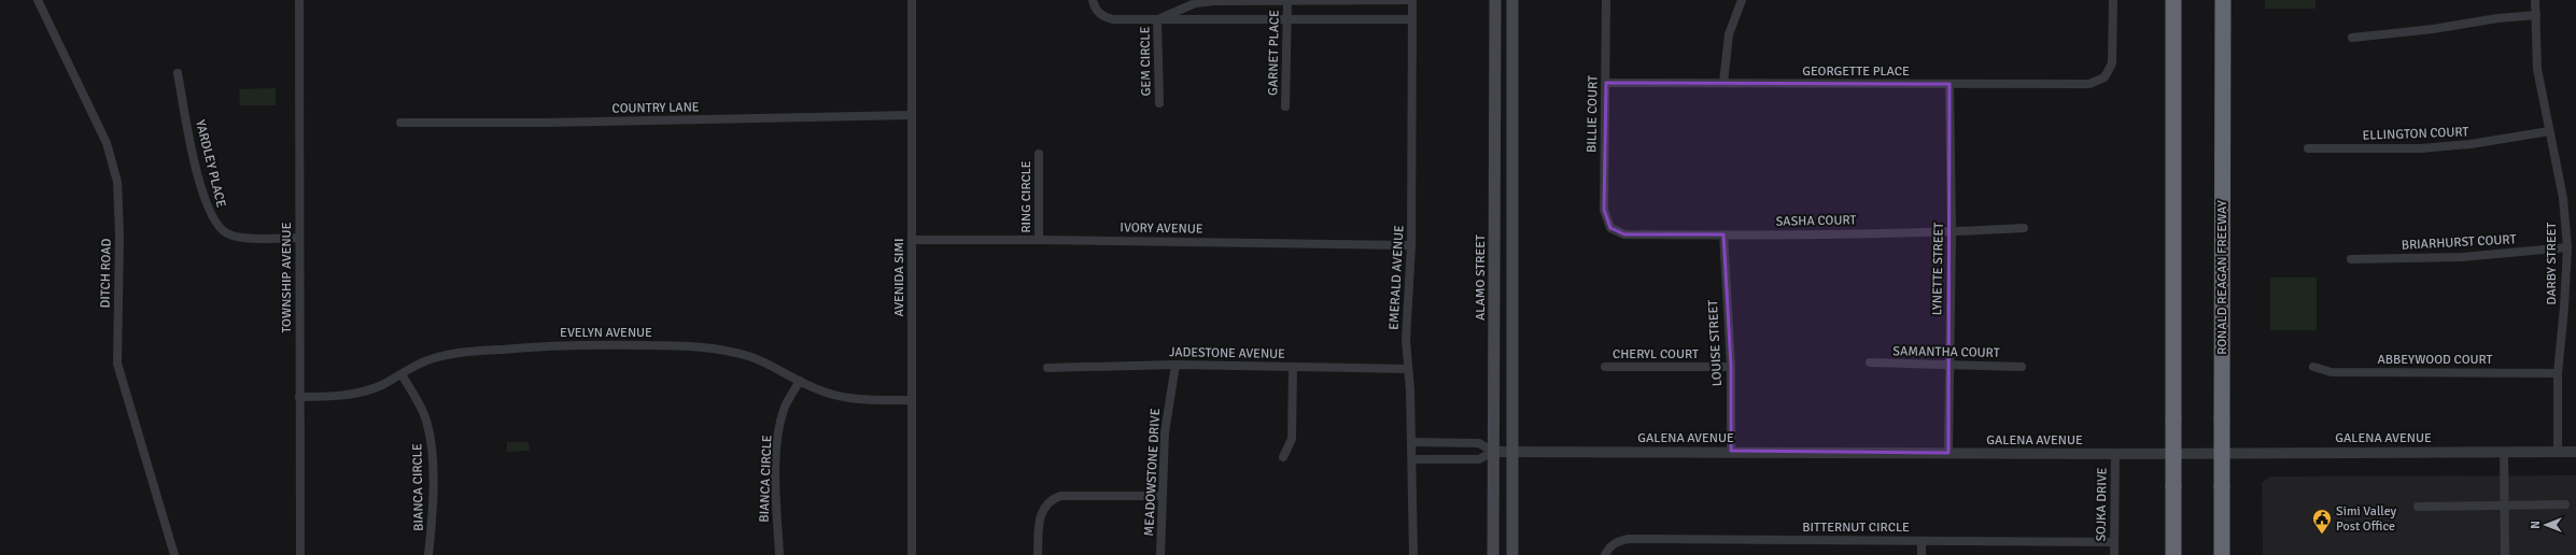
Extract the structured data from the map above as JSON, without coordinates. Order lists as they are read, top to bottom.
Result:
{
  "streets": {
    "highway": ["RONALD REAGAN FREEWAY"],
    "main road": ["ALAMO STREET"],
    "street": [
      "GARNET PLACE",
      "GEM CIRCLE",
      "GEORGETTE PLACE",
      "COUNTRY LANE",
      "BILLIE COURT",
      "ELLINGTON COURT",
      "YARDLEY PLACE",
      "RING CIRCLE",
      "SASHA COURT",
      "IVORY AVENUE",
      "BRIARHURST COURT",
      "DARBY STREET",
      "LYNETTE STREET",
      "DITCH ROAD",
      "TOWNSHIP AVENUE",
      "AVENIDA SIMI",
      "EMERALD AVENUE",
      "EVELYN AVENUE",
      "LOUISE STREET",
      "SAMANTHA COURT",
      "JADESTONE AVENUE",
      "CHERYL COURT",
      "ABBEYWOOD COURT",
      "GALENA AVENUE",
      "MEADOWSTONE DRIVE",
      "BIANCA CIRCLE",
      "SOJKA DRIVE",
      "BITTERNUT CIRCLE"
    ]
  },
  "crossings": [
    ["GEORGETTE PLACE", "BILLIE COURT"],
    ["GEORGETTE PLACE", "LYNETTE STREET"],
    ["COUNTRY LANE", "AVENIDA SIMI"],
    ["BILLIE COURT", "SASHA COURT"],
    ["ELLINGTON COURT", "DARBY STREET"],
    ["YARDLEY PLACE", "TOWNSHIP AVENUE"],
    ["RING CIRCLE", "IVORY AVENUE"],
    ["SASHA COURT", "LYNETTE STREET"],
    ["SASHA COURT", "LOUISE STREET"],
    ["IVORY AVENUE", "AVENIDA SIMI"],
    ["IVORY AVENUE", "EMERALD AVENUE"],
    ["BRIARHURST COURT", "DARBY STREET"],
    ["DARBY STREET", "ABBEYWOOD COURT"],
    ["DARBY STREET", "GALENA AVENUE"],
    ["LYNETTE STREET", "SAMANTHA COURT"],
    ["LYNETTE STREET", "GALENA AVENUE"],
    ["TOWNSHIP AVENUE", "EVELYN AVENUE"],
    ["AVENIDA SIMI", "EVELYN AVENUE"],
    ["EMERALD AVENUE", "JADESTONE AVENUE"],
    ["EMERALD AVENUE", "GALENA AVENUE"],
    ["ALAMO STREET", "GALENA AVENUE"],
    ["EVELYN AVENUE", "BIANCA CIRCLE"],
    ["LOUISE STREET", "CHERYL COURT"],
    ["LOUISE STREET", "GALENA AVENUE"],
    ["JADESTONE AVENUE", "MEADOWSTONE DRIVE"],
    ["GALENA AVENUE", "SOJKA DRIVE"],
    ["SOJKA DRIVE", "BITTERNUT CIRCLE"]
  ],
  "places": {
    "public building": ["Simi Valley Post Office"]
  },
  "north": "left"
}
